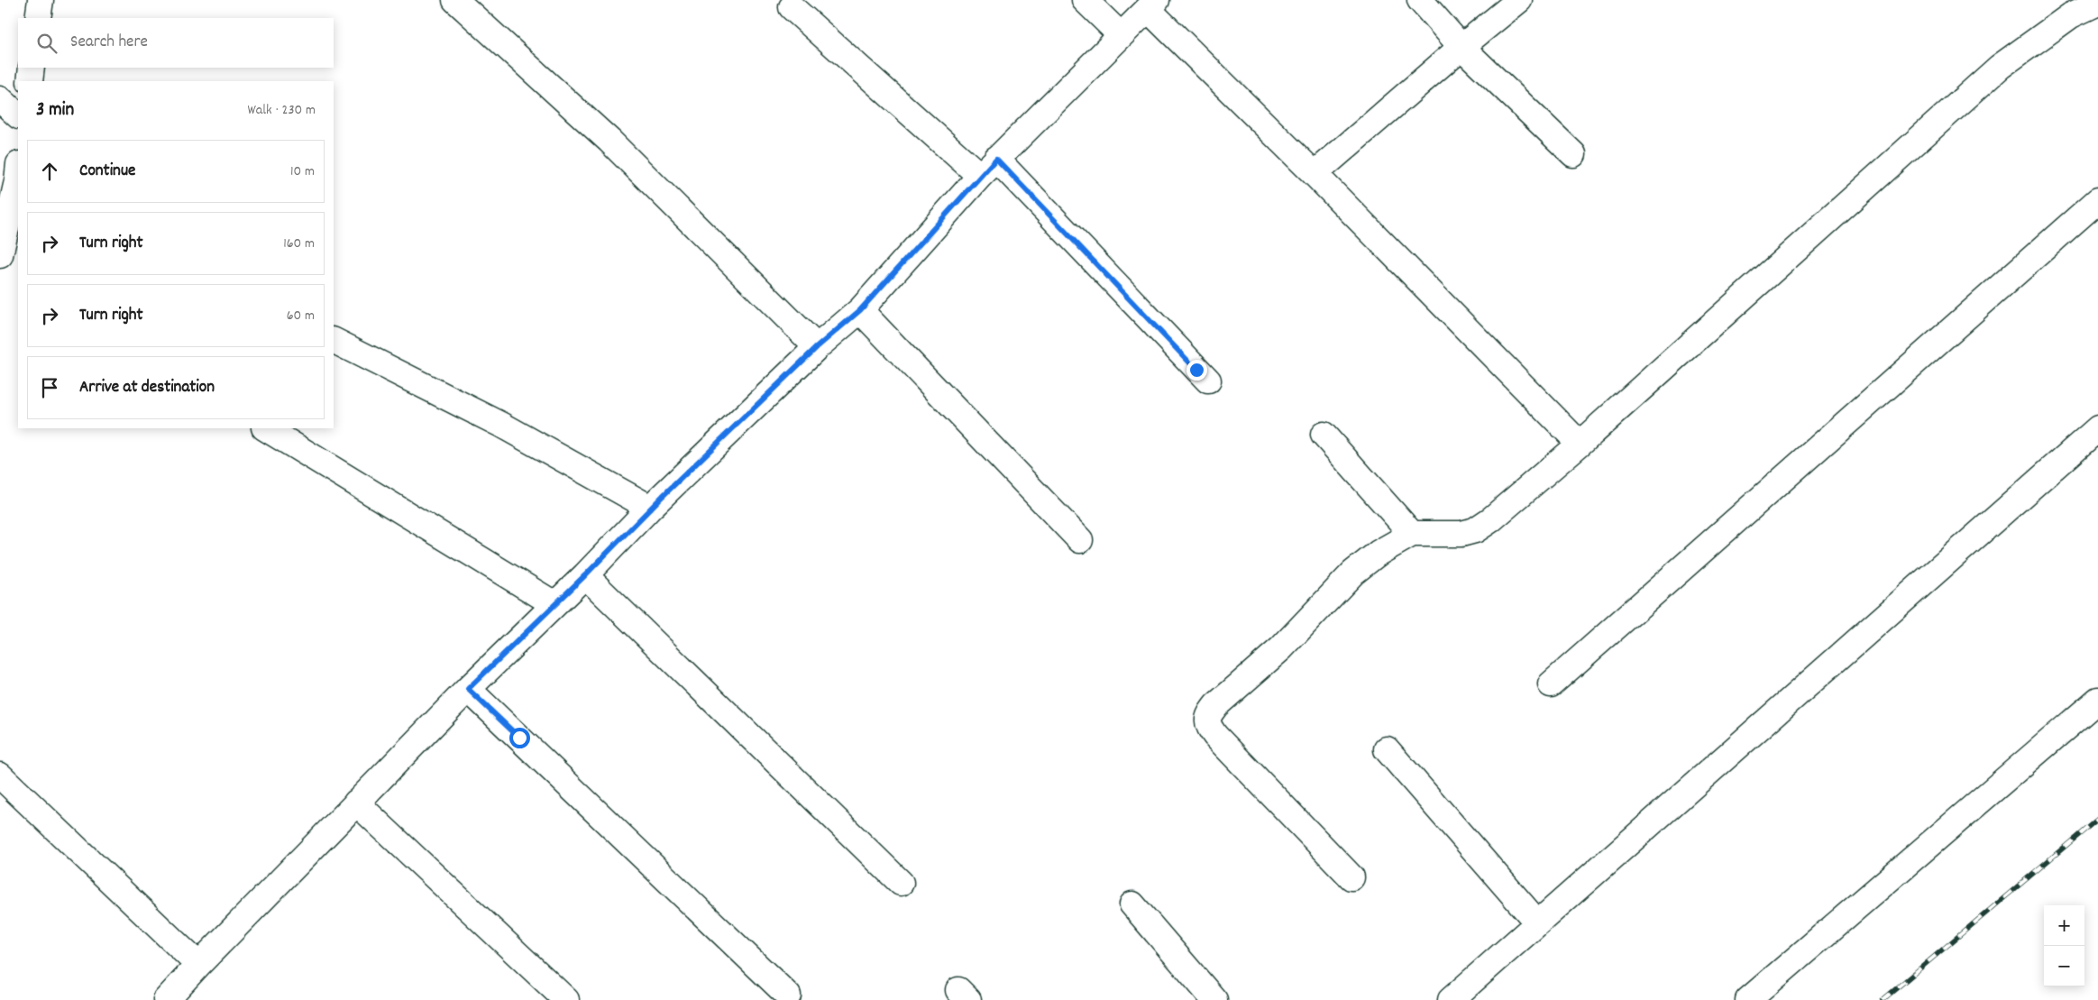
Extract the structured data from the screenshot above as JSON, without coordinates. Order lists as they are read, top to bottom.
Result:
{
  "page": {
    "search": "Search here",
    "heading": ["3 min", "Walk · 230 m"],
    "list": [
      ["Continue", "10 m"],
      ["Turn right", "160 m"],
      ["Turn right", "60 m"],
      "Arrive at destination"
    ],
    "map_buttons": ["+", "−"]
  }
}
